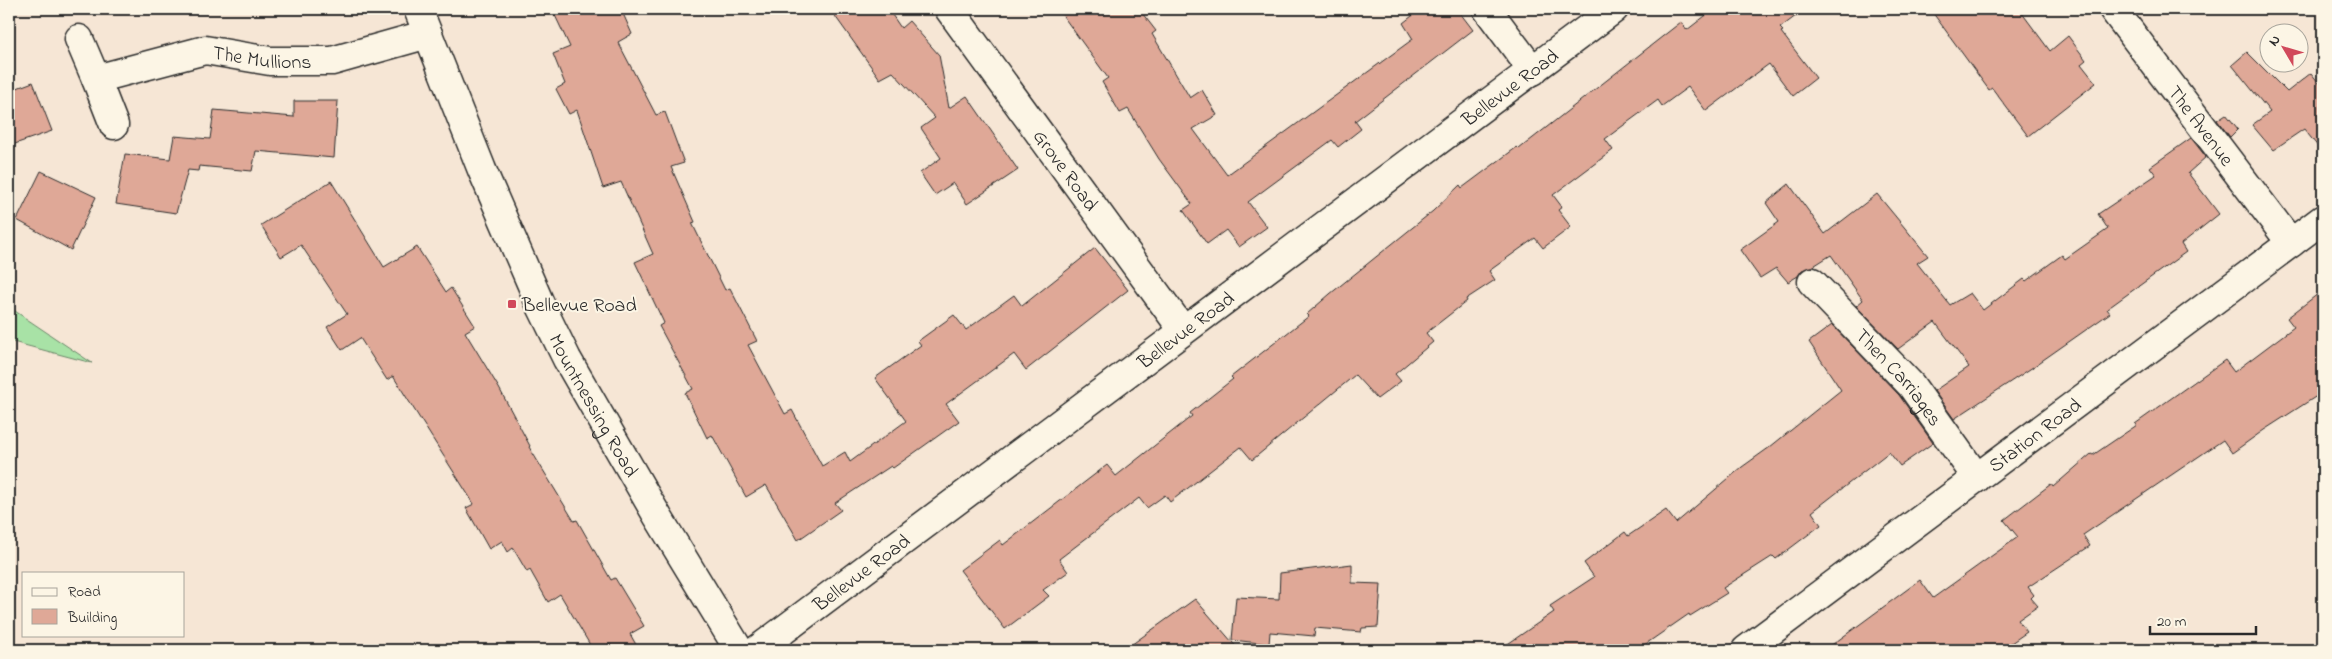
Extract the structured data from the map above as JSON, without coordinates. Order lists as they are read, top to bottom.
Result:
{
  "streets": {
    "street": [
      "The Mullions",
      "Bellevue Road",
      "The Avenue",
      "Grove Road",
      "Then Carriages",
      "Mountnessing Road",
      "Station Road"
    ]
  },
  "crossings": [
    ["The Mullions", "Mountnessing Road"],
    ["Bellevue Road", "Grove Road"],
    ["The Avenue", "Station Road"],
    ["Then Carriages", "Station Road"]
  ],
  "places": {
    "transit": ["Bellevue Road"]
  },
  "legend": ["Road", "Building"],
  "scale_bar": "20 m",
  "north": "top left"
}
